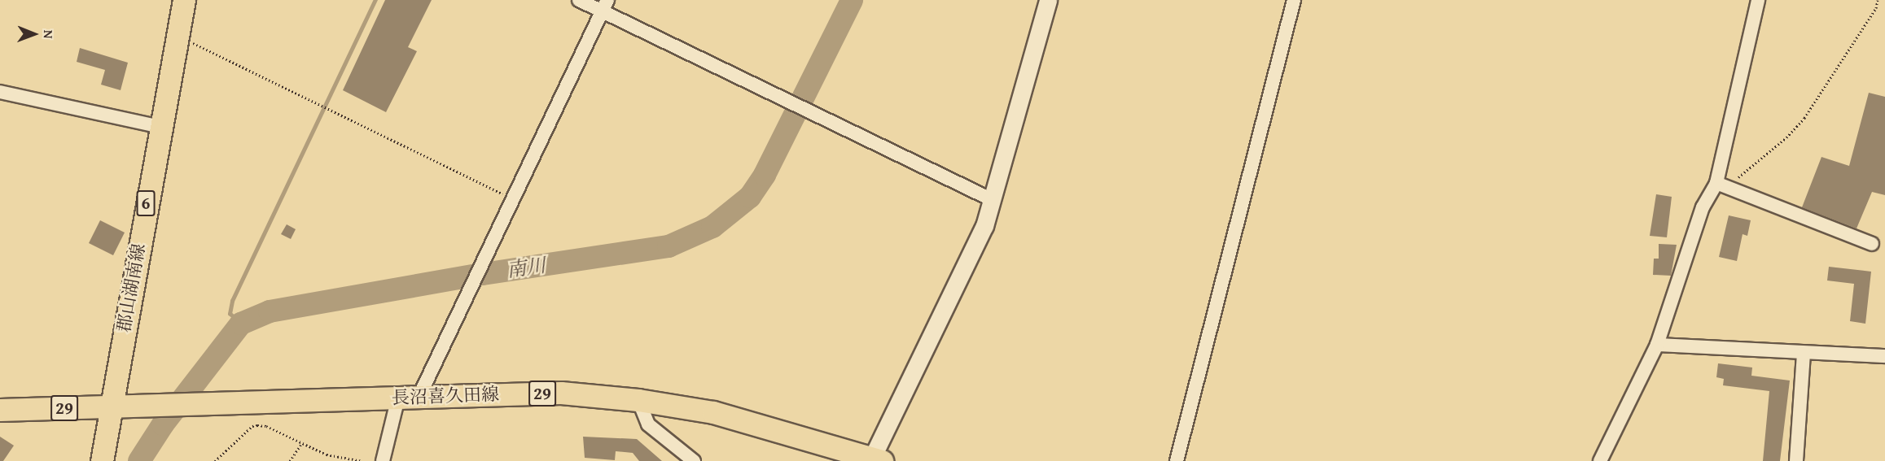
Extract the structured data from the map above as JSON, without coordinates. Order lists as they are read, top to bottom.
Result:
{
  "streets": {
    "main road": [
      "6",
      "郡山湖南線",
      "29",
      "長沼喜久田線"
    ]
  },
  "crossings": [
    ["郡山湖南線", "長沼喜久田線"]
  ],
  "water": ["南川"],
  "north": "right"
}
